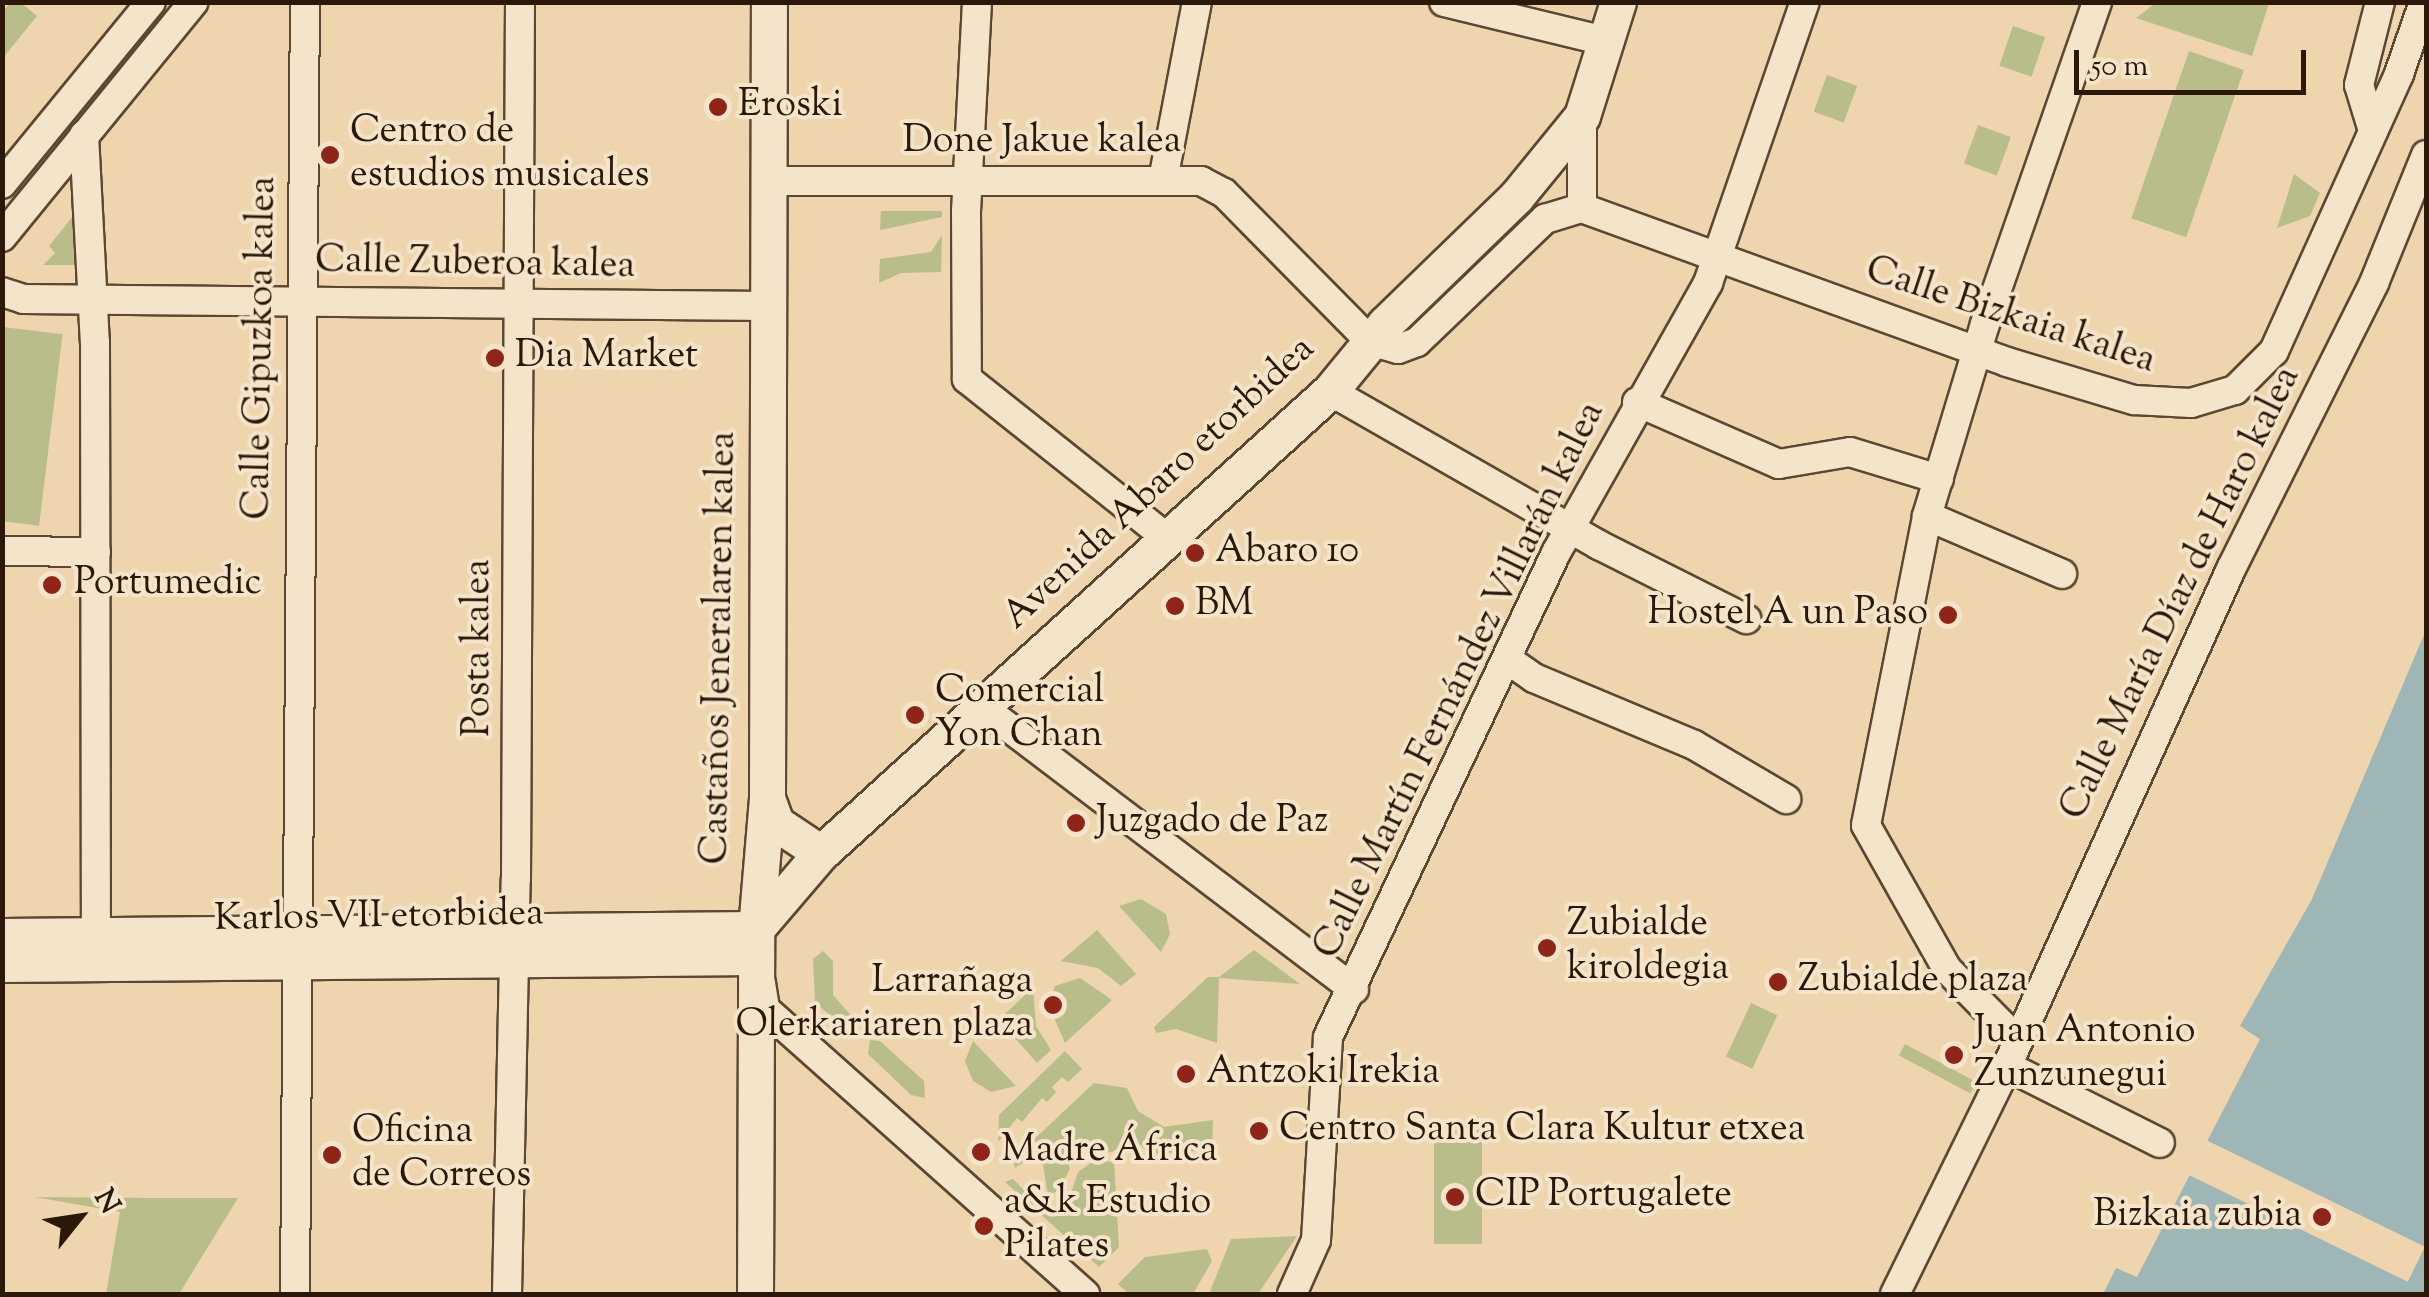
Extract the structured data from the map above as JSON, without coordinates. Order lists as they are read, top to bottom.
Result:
{
  "streets": {
    "street": [
      "Done Jakue kalea",
      "Calle Zuberoa kalea",
      "Calle Bizkaia kalea",
      "Calle Gipuzkoa kalea",
      "Avenida Abaro etorbidea",
      "Calle María Díaz de Haro kalea",
      "Posta kalea",
      "Castaños Jeneralaren kalea",
      "Calle Martín Fernández Villarán kalea",
      "Karlos VII etorbidea"
    ]
  },
  "crossings": [
    ["Done Jakue kalea", "Avenida Abaro etorbidea"],
    ["Done Jakue kalea", "Castaños Jeneralaren kalea"],
    ["Calle Zuberoa kalea", "Calle Gipuzkoa kalea"],
    ["Calle Zuberoa kalea", "Posta kalea"],
    ["Calle Zuberoa kalea", "Castaños Jeneralaren kalea"],
    ["Calle Bizkaia kalea", "Calle Martín Fernández Villarán kalea"],
    ["Calle Gipuzkoa kalea", "Karlos VII etorbidea"],
    ["Avenida Abaro etorbidea", "Castaños Jeneralaren kalea"],
    ["Avenida Abaro etorbidea", "Karlos VII etorbidea"],
    ["Posta kalea", "Karlos VII etorbidea"],
    ["Castaños Jeneralaren kalea", "Karlos VII etorbidea"]
  ],
  "places": [
    "Eroski",
    "Centro de estudios musicales",
    "Dia Market",
    "Abaro 10",
    "Portumedic",
    "BM",
    "Hostel A un Paso",
    "Comercial Yon Chan",
    "Juzgado de Paz",
    "Zubialde kiroldegia",
    "Zubialde plaza",
    "Larrañaga Olerkariaren plaza",
    "Juan Antonio Zunzunegui",
    "Antzoki Irekia",
    "Centro Santa Clara Kultur etxea",
    "Madre África",
    "Oficina de Correos",
    "CIP Portugalete",
    "Bizkaia zubia",
    "a&k Estudio Pilates"
  ],
  "scale_bar": "50 m",
  "north": "top right"
}
